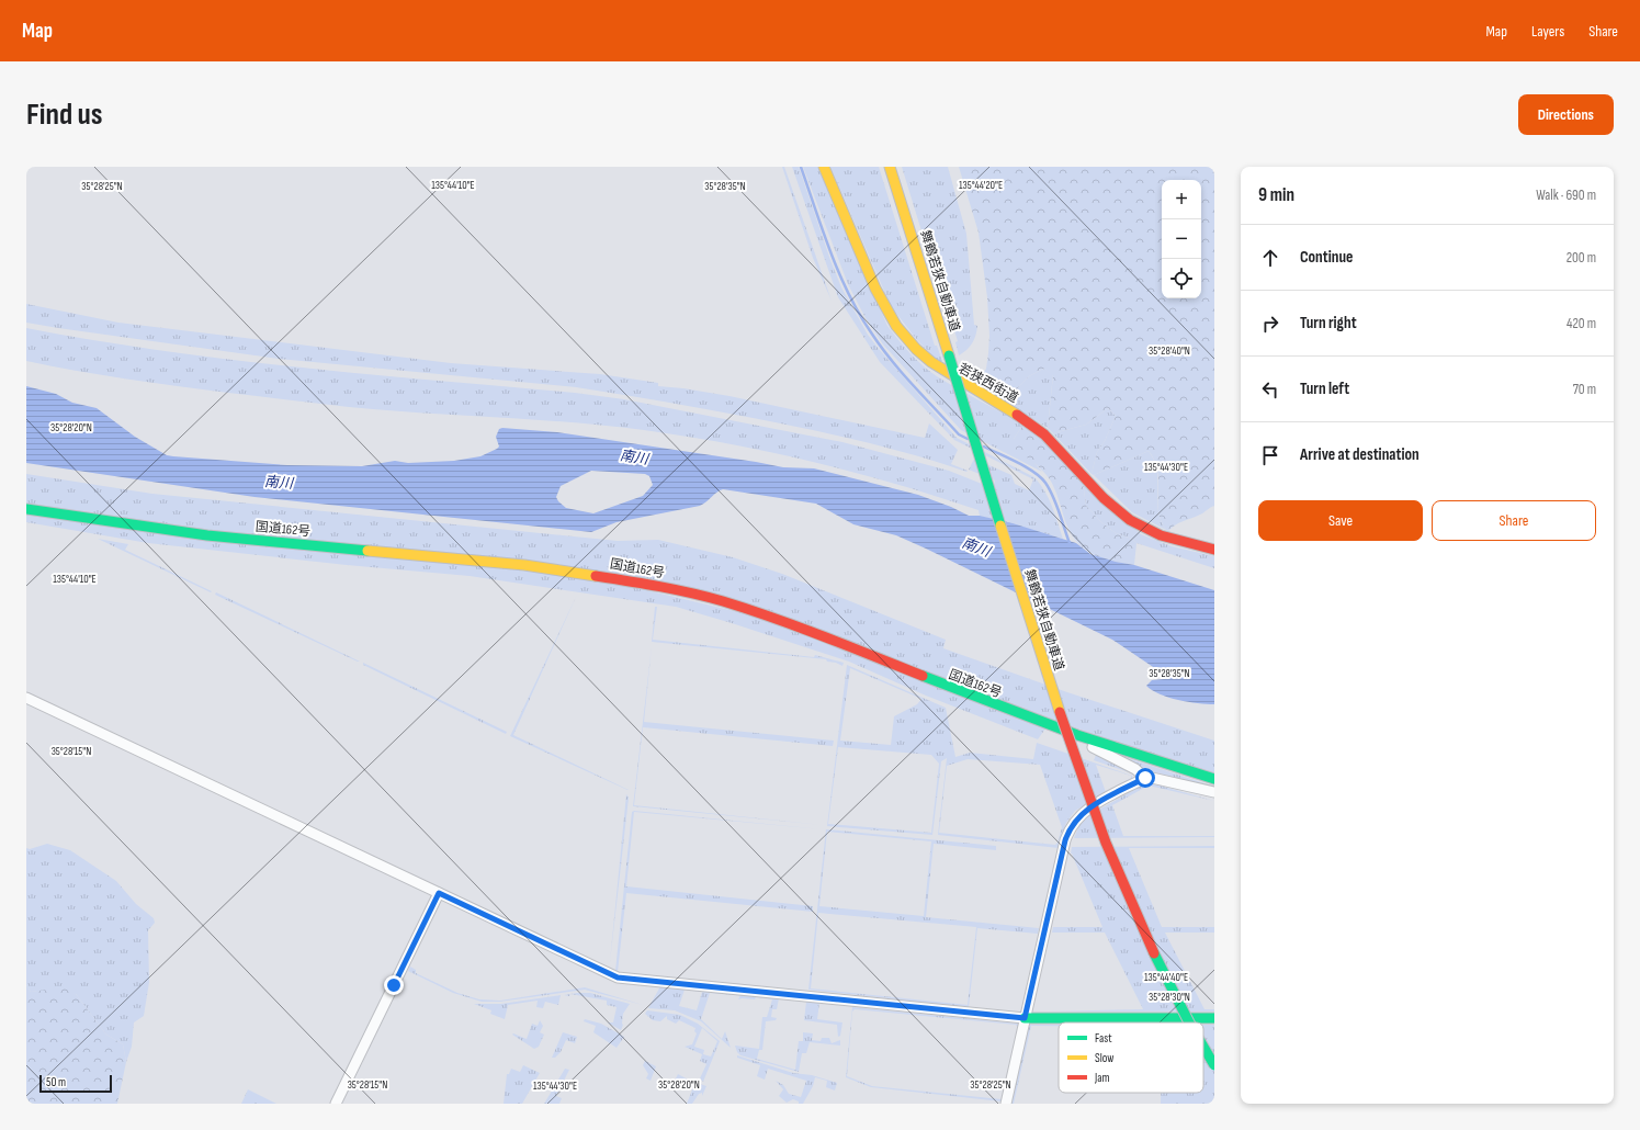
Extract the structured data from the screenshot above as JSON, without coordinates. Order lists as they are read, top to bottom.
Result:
{
  "streets": {
    "main road": ["舞鶴若狭自動車道", "若狭西街道", "国道162号"]
  },
  "water": ["南川"],
  "legend": ["Fast", "Slow", "Jam"],
  "scale_bar": "50 m",
  "page": {
    "header": "Map",
    "nav": ["Map", "Layers", "Share"],
    "buttons": [
      "Directions",
      ["Save", "Share"]
    ],
    "title": "Find us",
    "heading": ["9 min", "Walk · 690 m"],
    "map_buttons": ["+", "−"],
    "list": [
      ["Continue", "200 m"],
      ["Turn right", "420 m"],
      ["Turn left", "70 m"],
      "Arrive at destination"
    ],
    "scale": "50 m"
  },
  "coordinates": [
    "135°44'10\"E",
    "135°44'20\"E",
    "35°28'25\"N",
    "35°28'35\"N",
    "35°28'40\"N",
    "35°28'20\"N",
    "135°44'30\"E",
    "35°28'15\"N",
    "135°44'40\"E",
    "35°28'30\"N"
  ]
}
